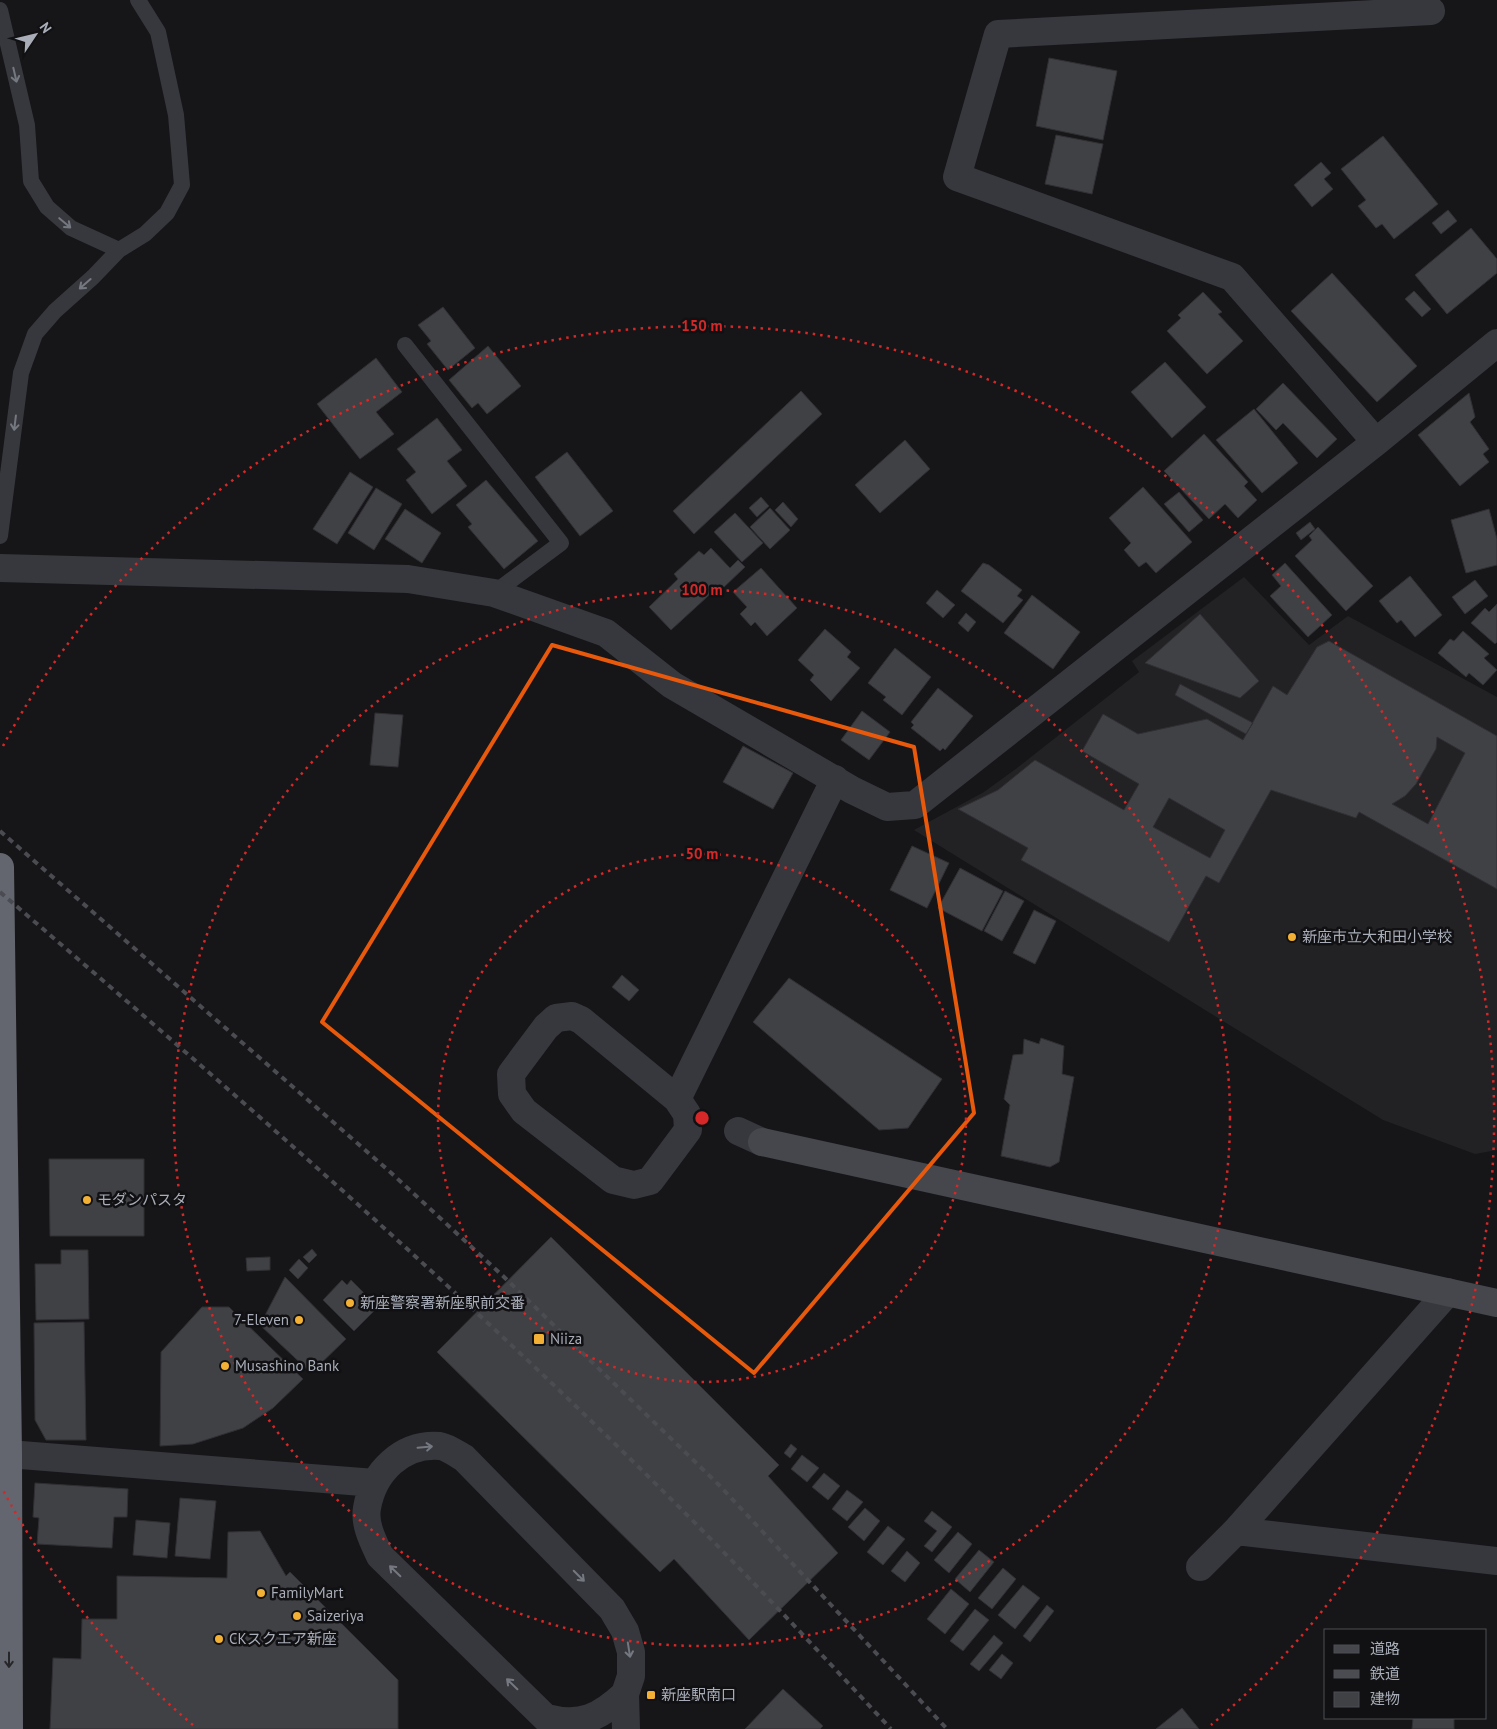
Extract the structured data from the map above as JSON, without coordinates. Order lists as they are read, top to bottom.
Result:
{
  "places": {
    "other": [
      "新座市立大和田小学校",
      "モダンパスタ",
      "新座警察署新座駅前交番",
      "7-Eleven",
      "Musashino Bank",
      "FamilyMart",
      "Saizeriya",
      "CKスクエア新座"
    ],
    "transit": ["Niiza", "新座駅南口"]
  },
  "legend": ["道路", "鉄道", "建物"],
  "north": "top right",
  "rings": ["150 m", "100 m", "50 m"]
}
